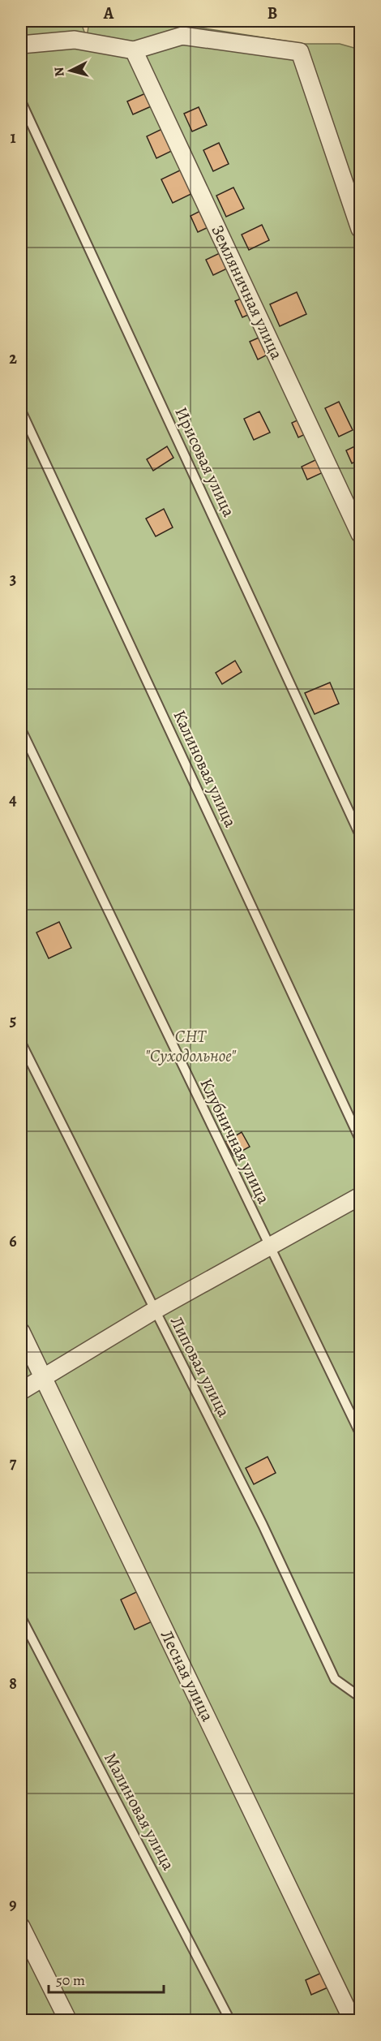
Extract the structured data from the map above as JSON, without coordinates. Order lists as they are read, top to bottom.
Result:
{
  "streets": {
    "street": ["Земляничная улица", "Лесная улица"],
    "lane": [
      "Ирисовая улица",
      "Калиновая улица",
      "Клубничная улица",
      "Липовая улица",
      "Малиновая улица"
    ]
  },
  "parks": ["СНТ \"Суходольное\""],
  "scale_bar": "50 m",
  "north": "left",
  "grid": {
    "columns": ["A", "B"],
    "rows": [
      "1",
      "2",
      "3",
      "4",
      "5",
      "6",
      "7",
      "8",
      "9"
    ]
  }
}
